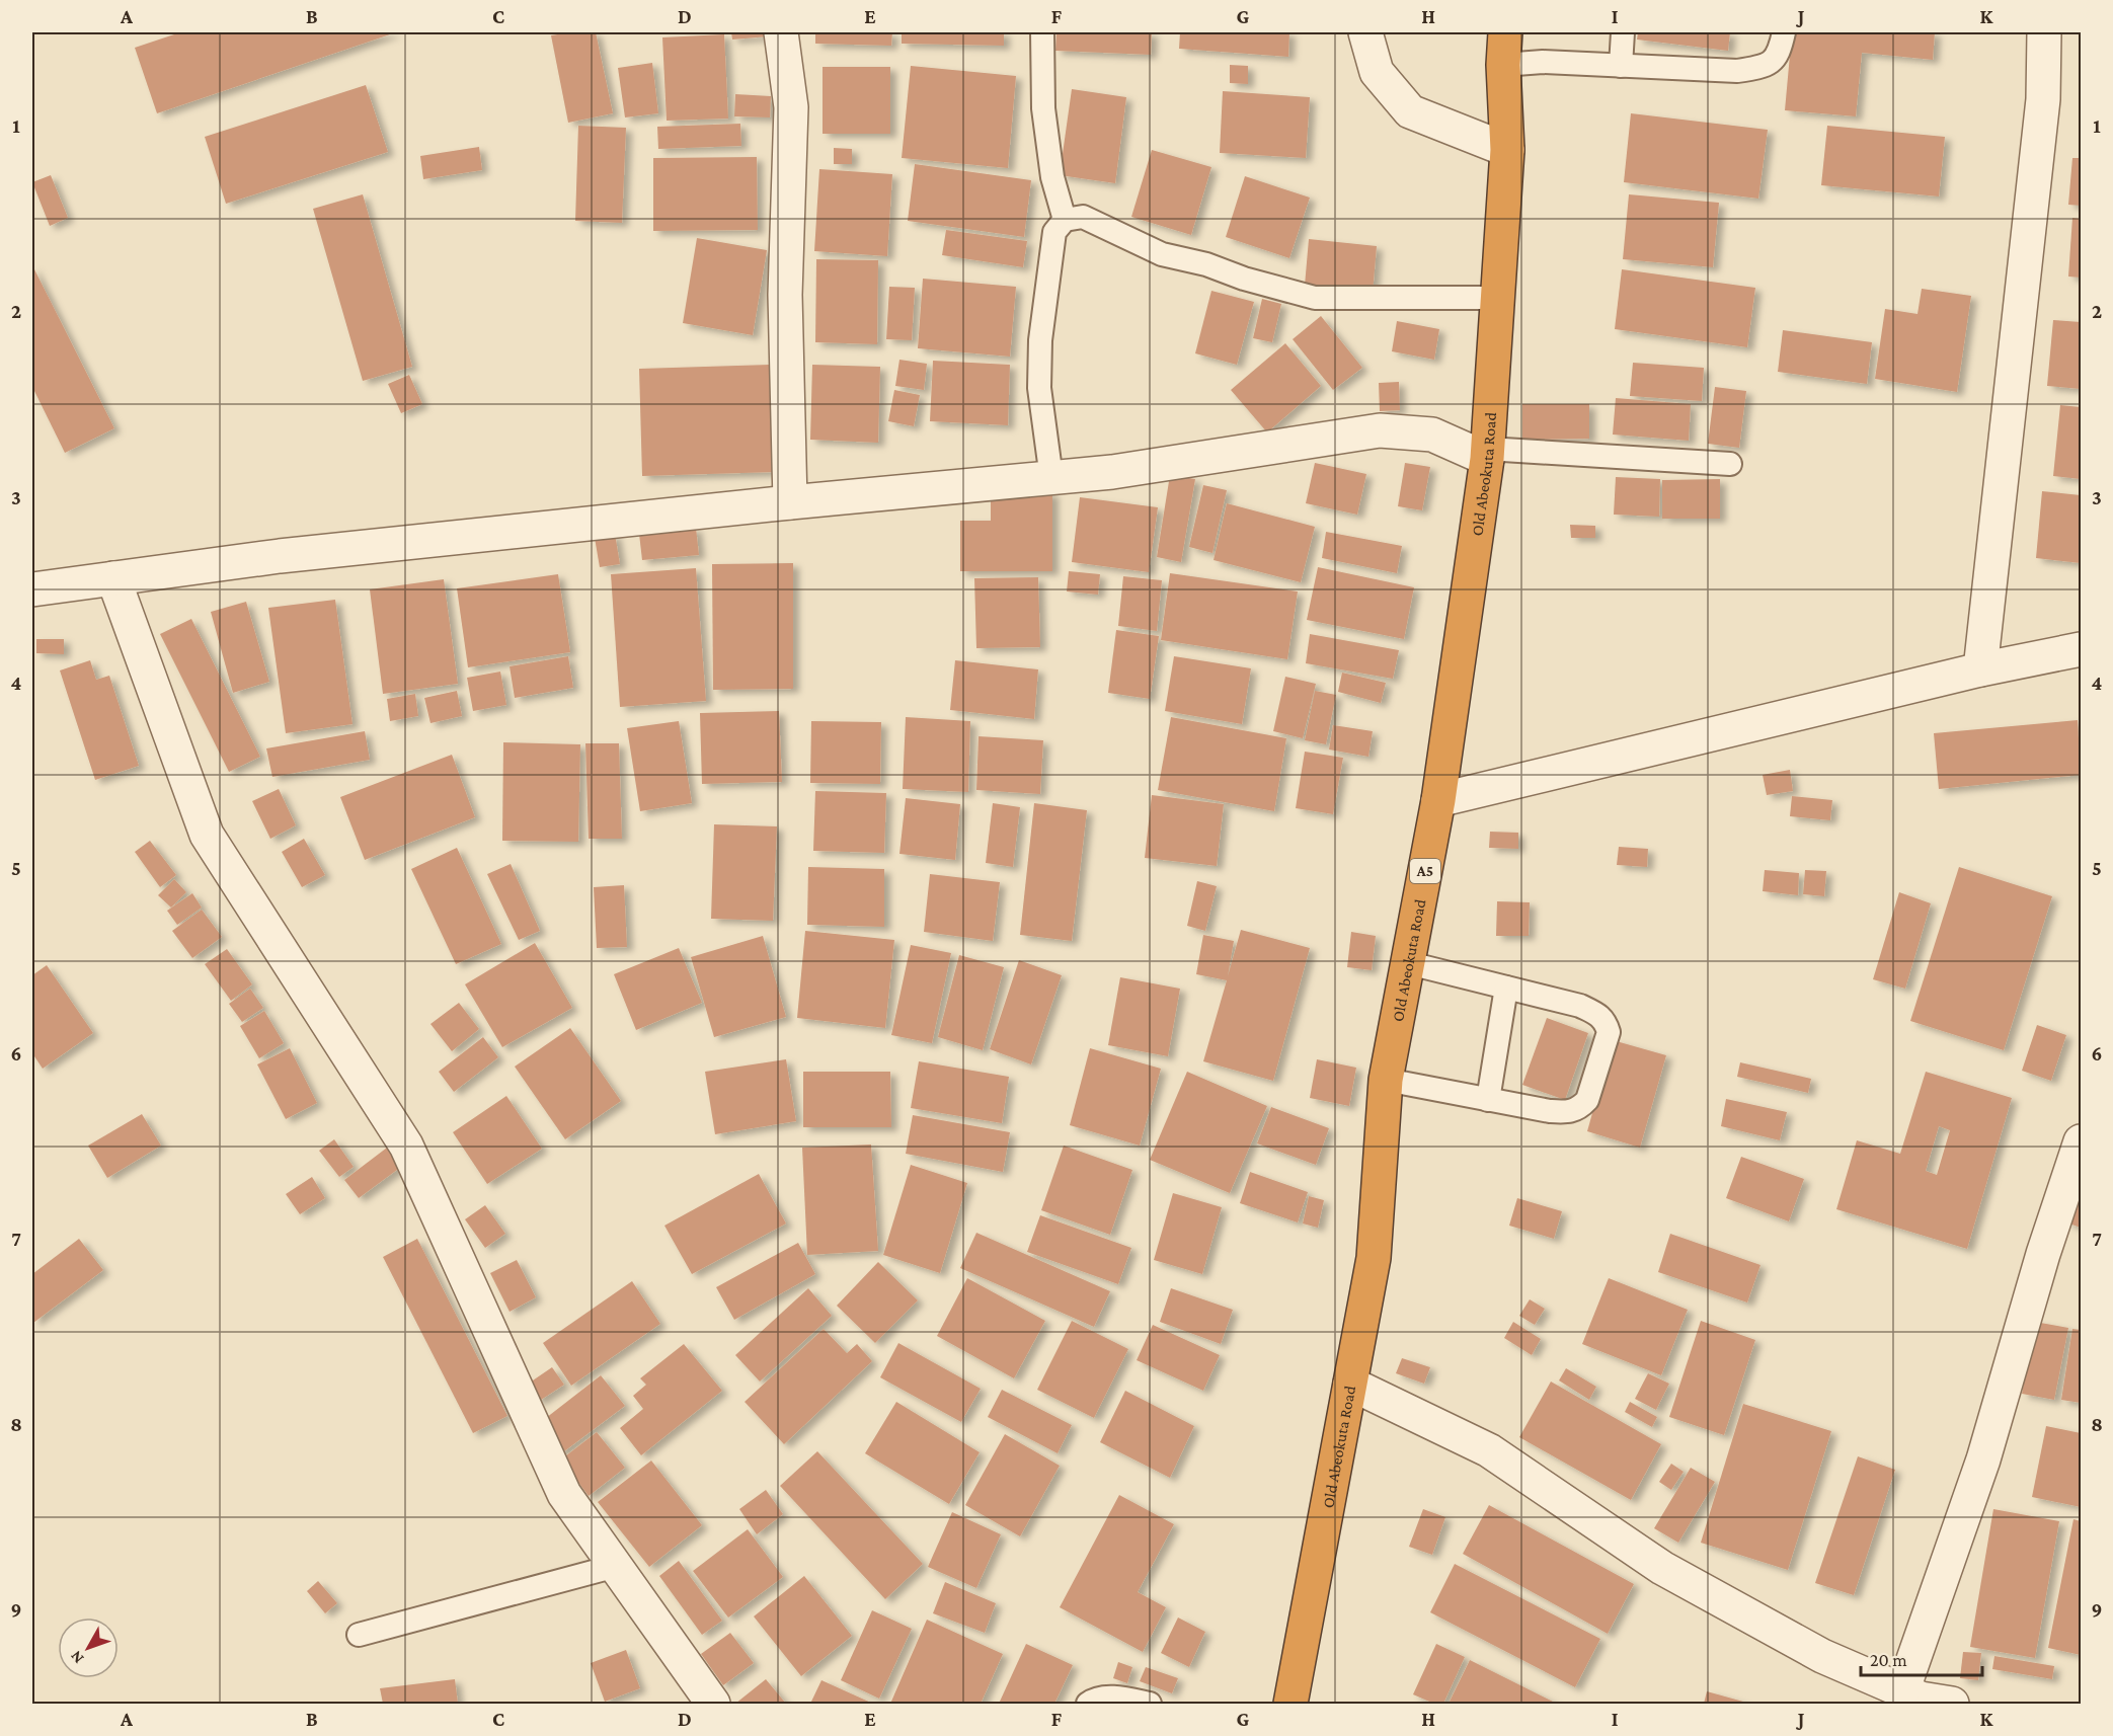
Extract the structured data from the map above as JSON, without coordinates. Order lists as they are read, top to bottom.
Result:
{
  "streets": {
    "highway": ["Old Abeokuta Road", "A5"]
  },
  "scale_bar": "20 m",
  "north": "bottom left",
  "grid": {
    "columns": [
      "A",
      "B",
      "C",
      "D",
      "E",
      "F",
      "G",
      "H",
      "I",
      "J",
      "K"
    ],
    "rows": [
      "1",
      "2",
      "3",
      "4",
      "5",
      "6",
      "7",
      "8",
      "9"
    ]
  }
}
